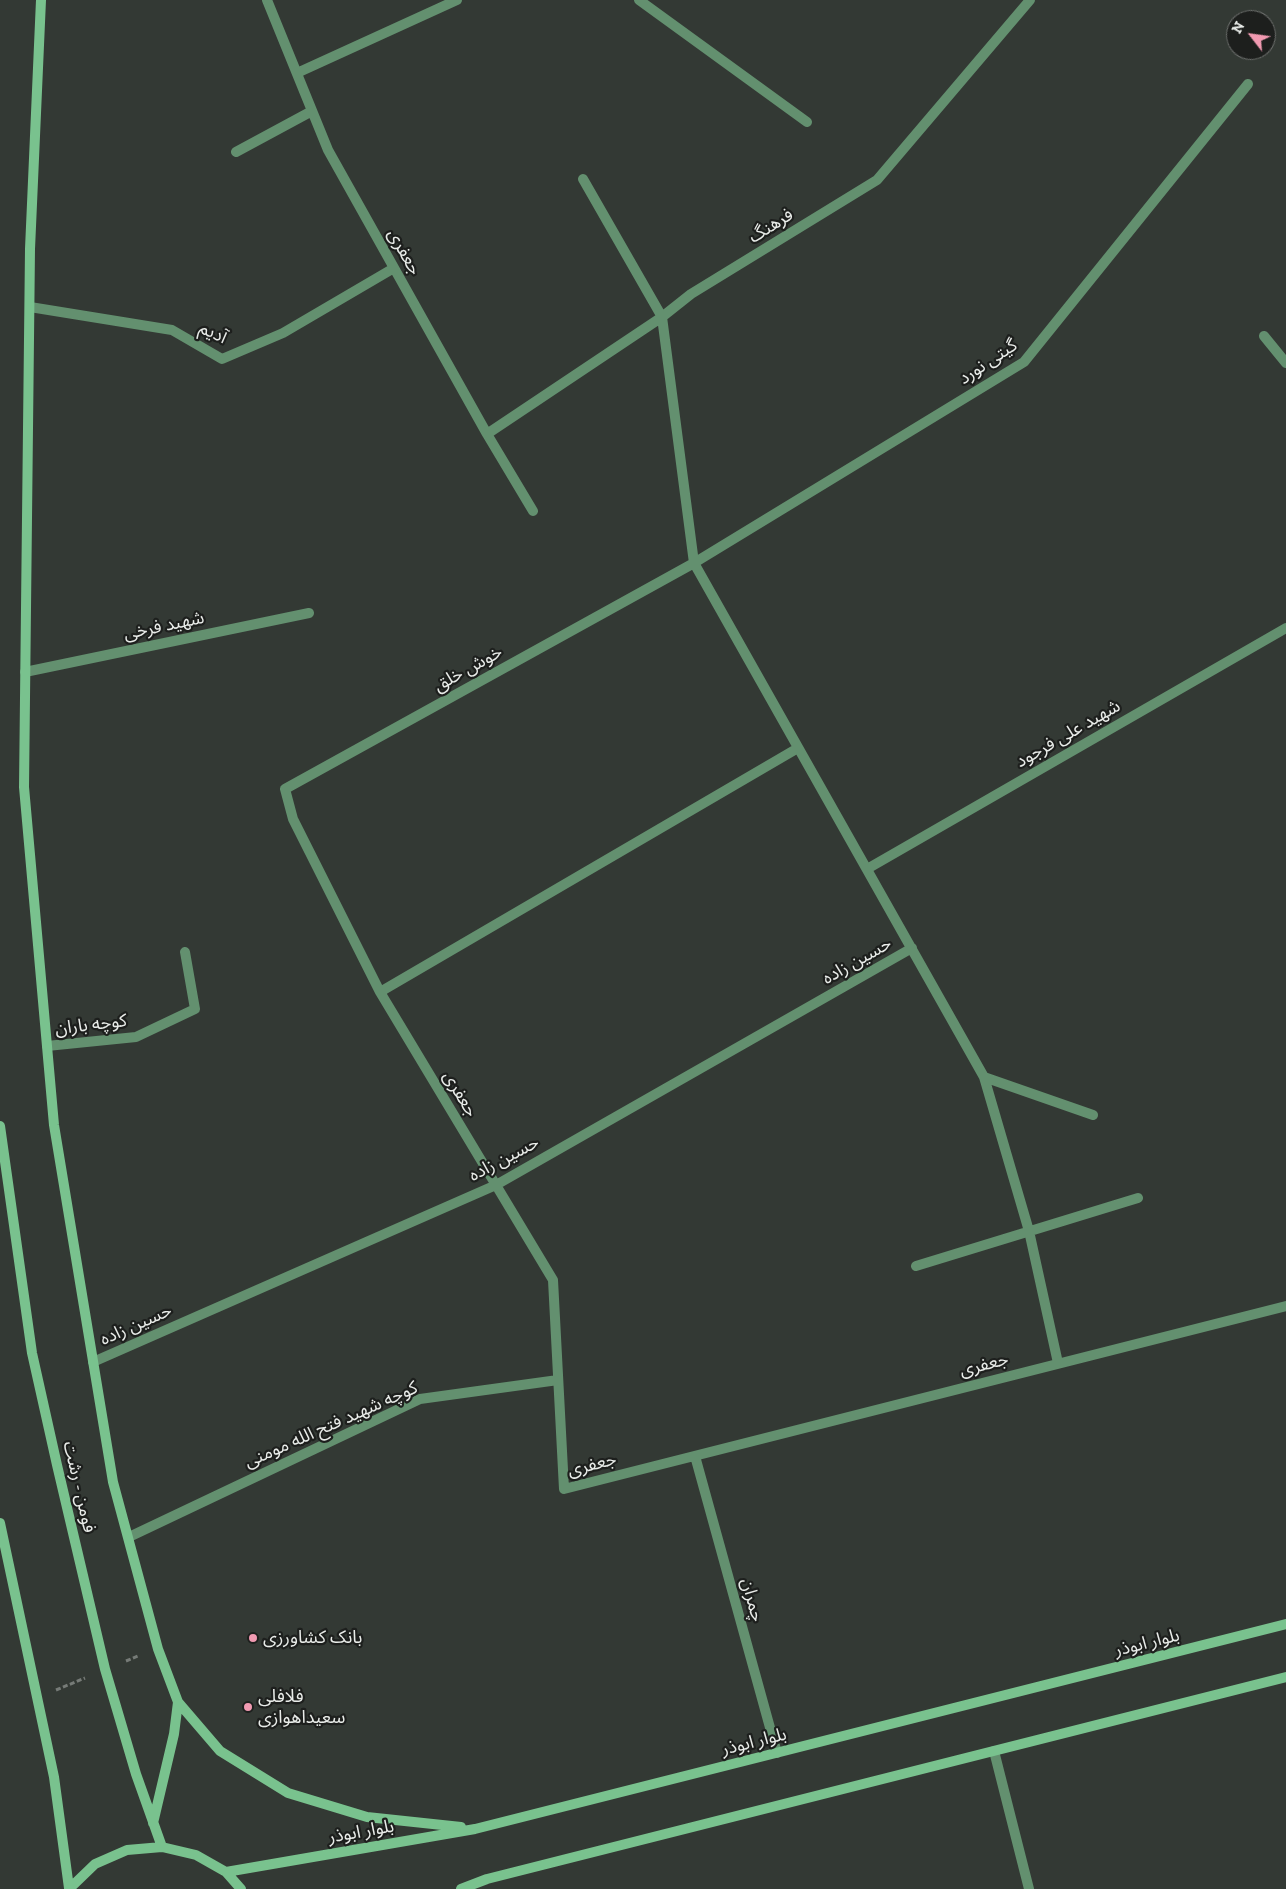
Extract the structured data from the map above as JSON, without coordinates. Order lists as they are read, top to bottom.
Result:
{
  "streets": {
    "street": [
      "فرهنگ",
      "جعفری",
      "آدیم",
      "گیتی نورد",
      "شهید فرخی",
      "خوش خلق",
      "شهید علی فرجود",
      "حسین زاده",
      "کوچه باران",
      "کوچه شهید فتح الله مومنی",
      "فومن - رشت",
      "چمران",
      "بلوار ابوذر"
    ]
  },
  "crossings": [
    ["فرهنگ", "جعفری"],
    ["جعفری", "آدیم"],
    ["جعفری", "خوش خلق"],
    ["جعفری", "حسین زاده"],
    ["جعفری", "کوچه شهید فتح الله مومنی"],
    ["جعفری", "چمران"],
    ["گیتی نورد", "خوش خلق"],
    ["چمران", "بلوار ابوذر"]
  ],
  "places": ["بانک کشاورزی", "فلافلی سعیداهوازی"],
  "north": "top left"
}
